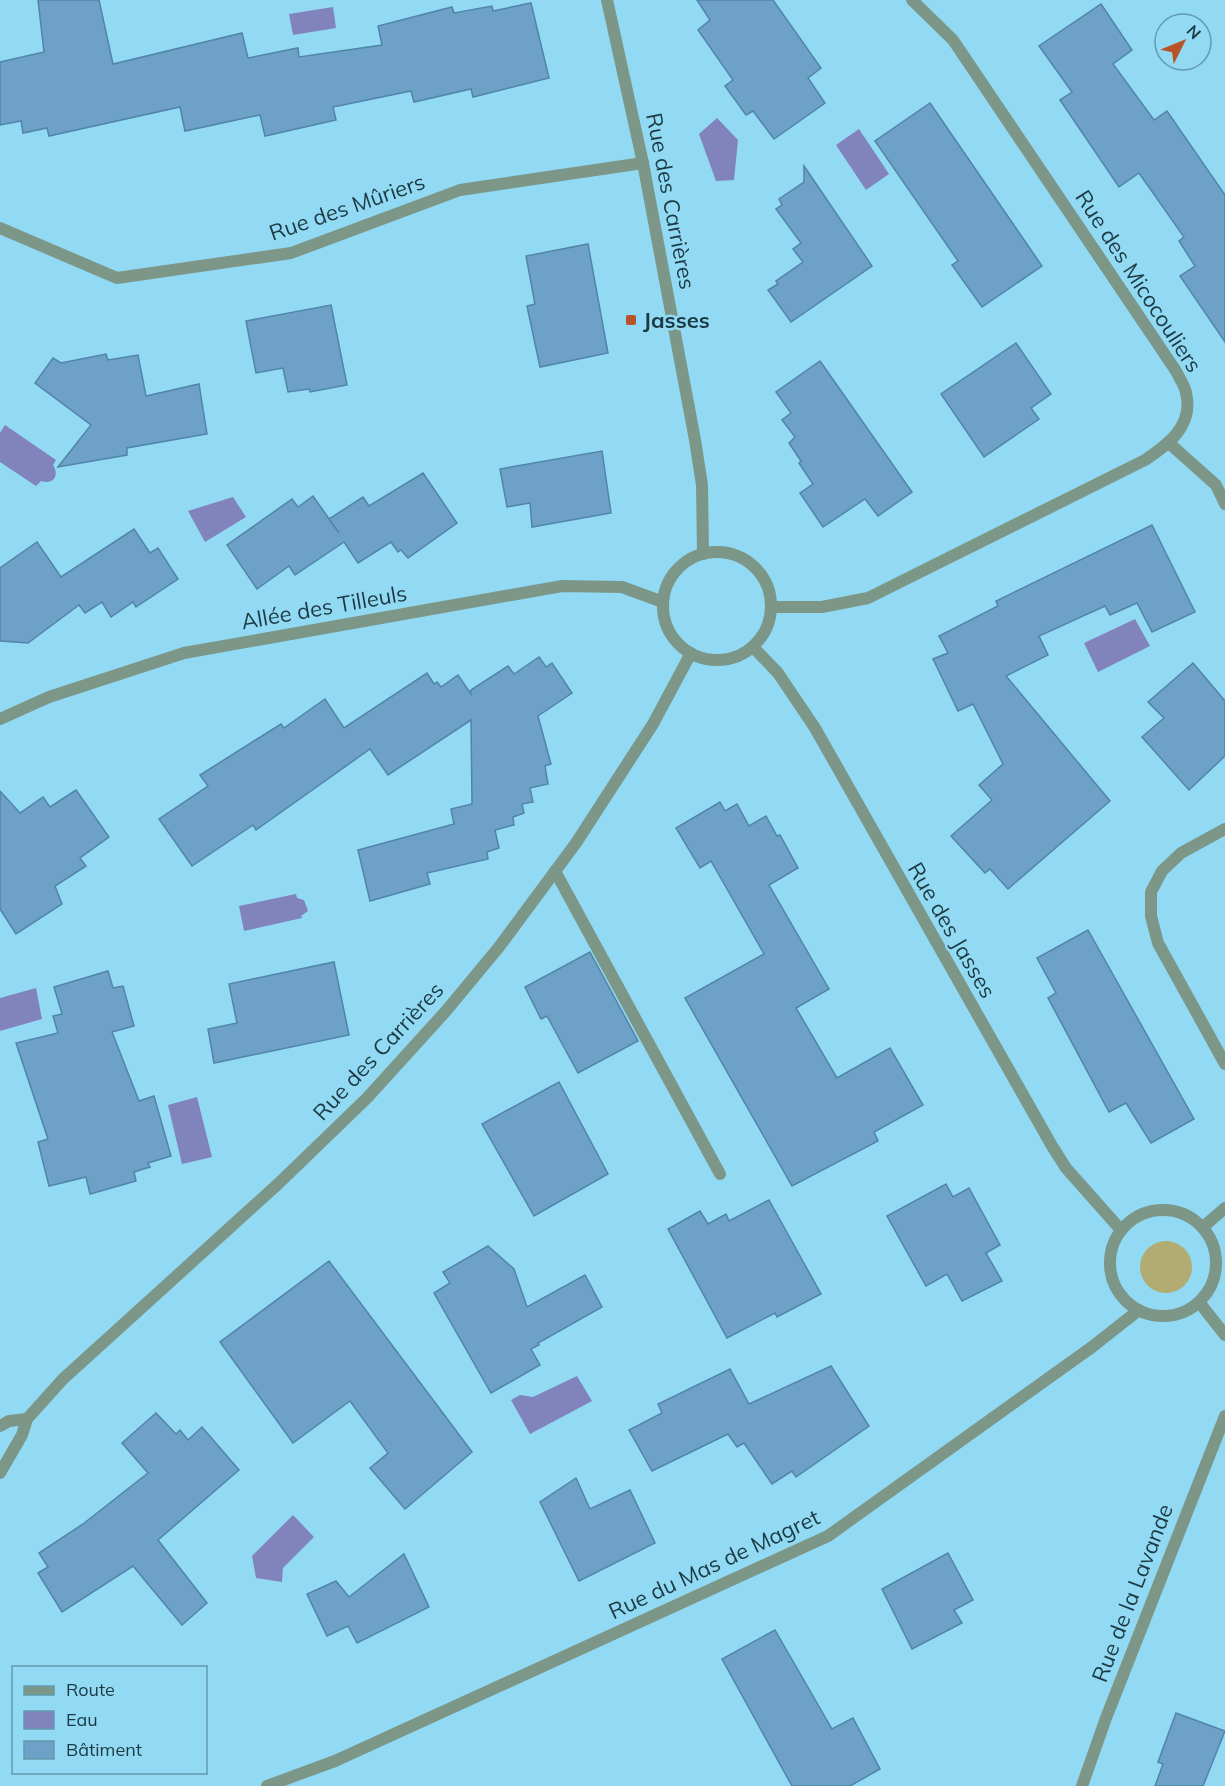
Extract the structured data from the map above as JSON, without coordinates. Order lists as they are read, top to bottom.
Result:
{
  "streets": {
    "street": [
      "Rue des Carrières",
      "Rue des Mûriers",
      "Rue des Micocouliers",
      "Allée des Tilleuls",
      "Rue des Jasses",
      "Rue du Mas de Magret",
      "Rue de la Lavande"
    ]
  },
  "crossings": [
    ["Rue des Carrières", "Rue des Mûriers"],
    ["Rue des Carrières", "Rue des Micocouliers"],
    ["Rue des Carrières", "Allée des Tilleuls"],
    ["Rue des Carrières", "Rue des Jasses"],
    ["Rue des Micocouliers", "Allée des Tilleuls"],
    ["Rue des Micocouliers", "Rue des Jasses"],
    ["Allée des Tilleuls", "Rue des Jasses"],
    ["Rue des Jasses", "Rue du Mas de Magret"]
  ],
  "places": {
    "transit": ["Jasses"]
  },
  "legend": ["Route", "Eau", "Bâtiment"],
  "north": "top right"
}
